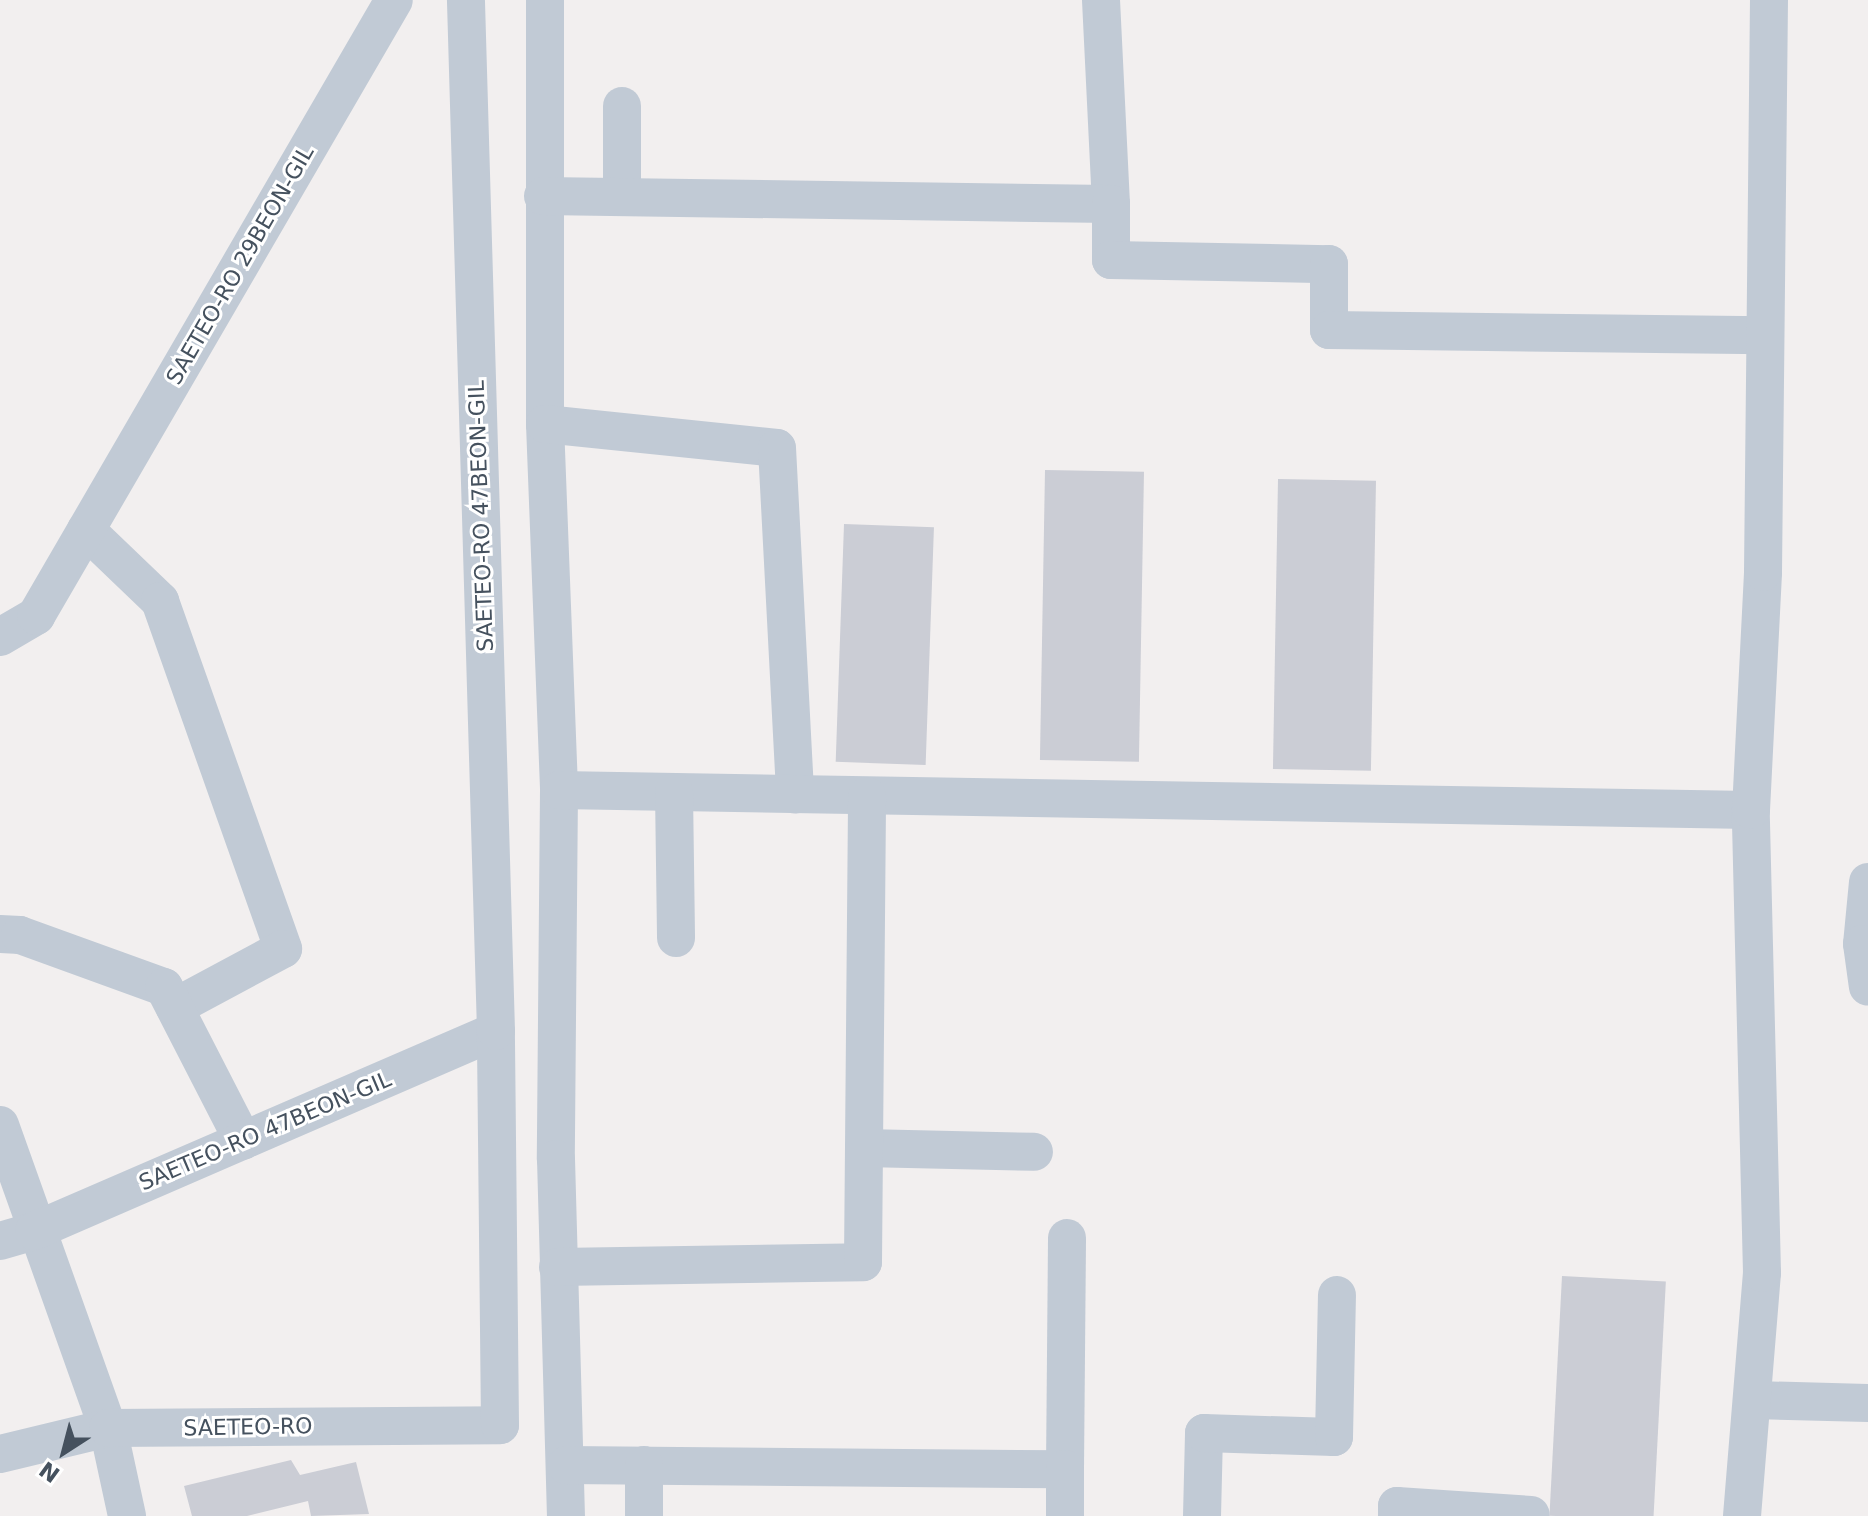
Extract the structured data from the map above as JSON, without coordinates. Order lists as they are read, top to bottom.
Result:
{
  "streets": {
    "street": ["SAETEO-RO 29BEON-GIL", "SAETEO-RO 47BEON-GIL", "SAETEO-RO"]
  },
  "crossings": [
    ["SAETEO-RO 47BEON-GIL", "SAETEO-RO"]
  ],
  "north": "bottom left"
}
